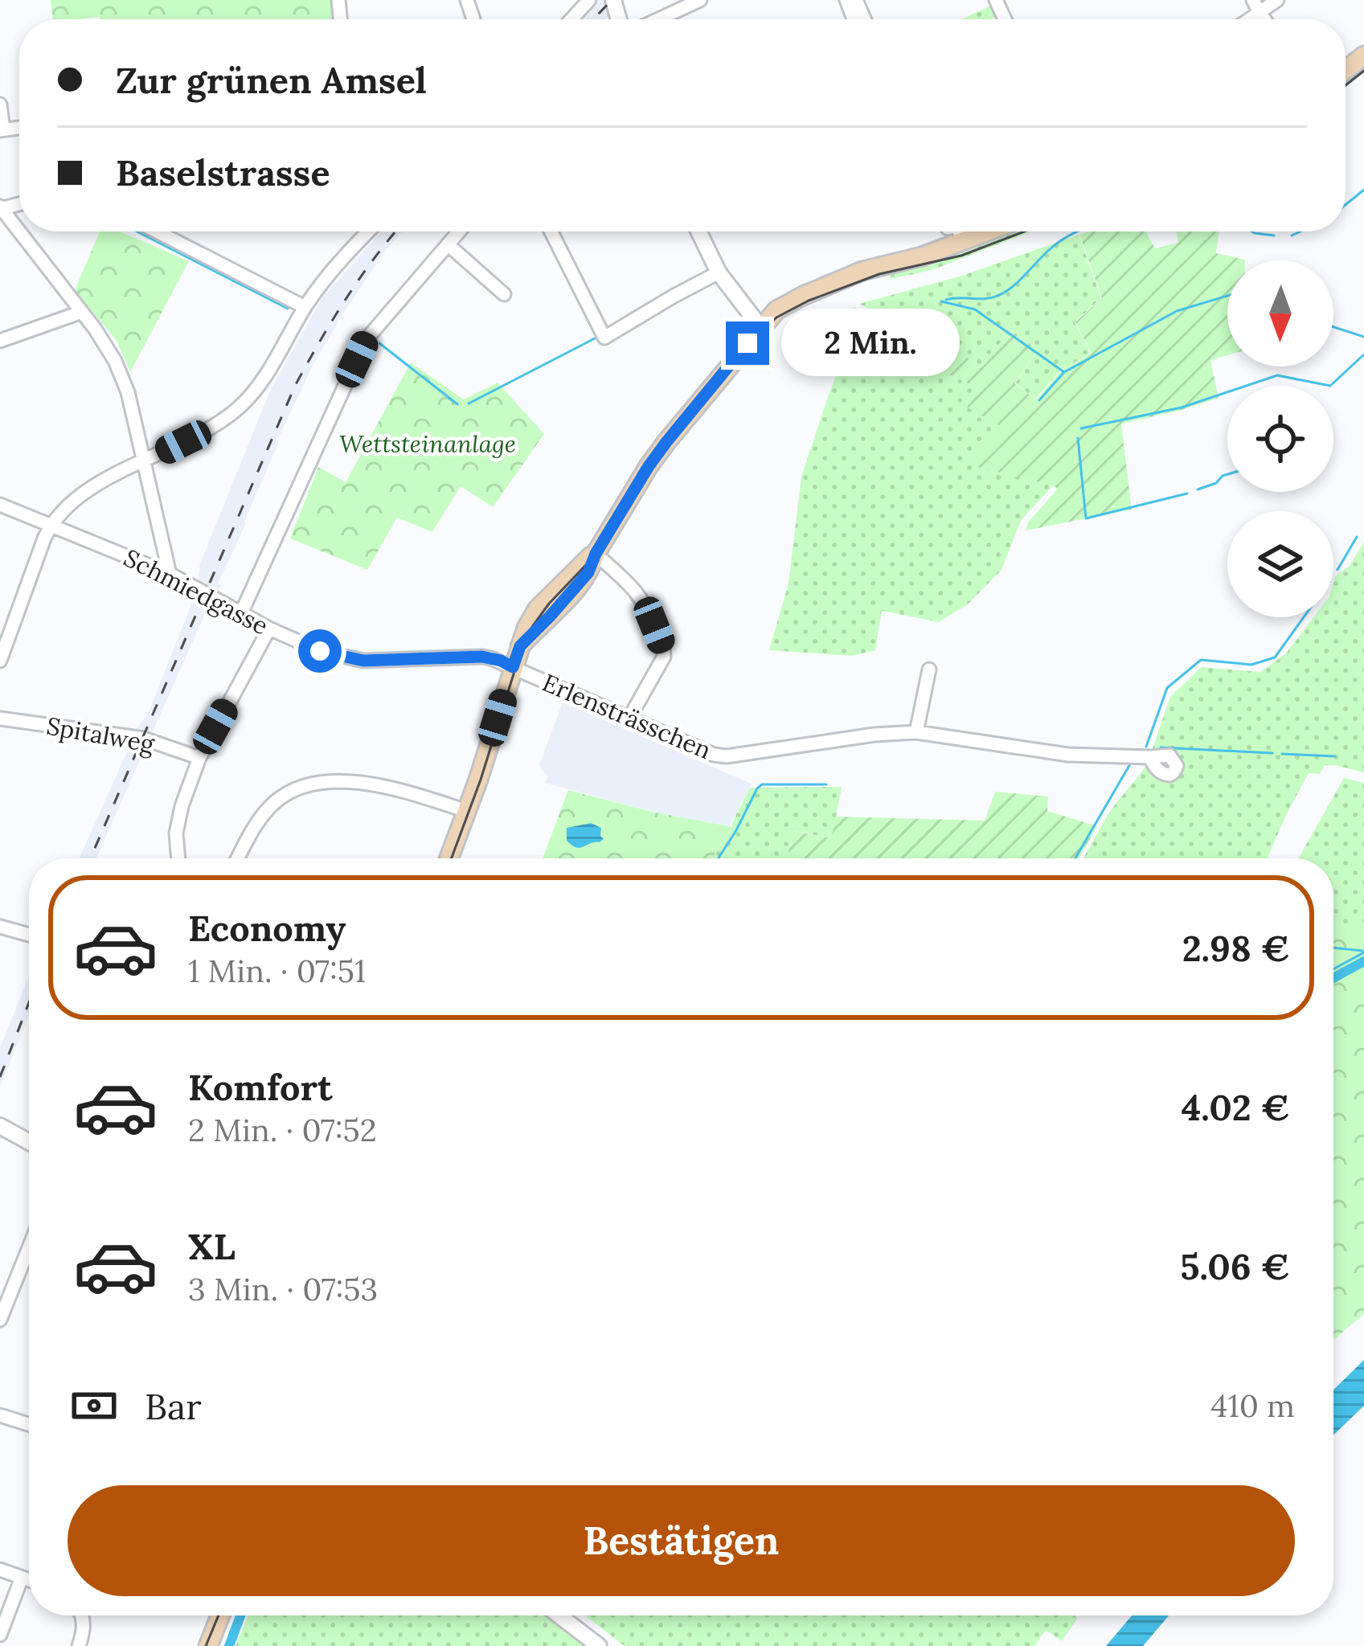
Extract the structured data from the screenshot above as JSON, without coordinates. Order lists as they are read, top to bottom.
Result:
{
  "streets": {
    "street": ["Schmiedgasse", "Erlensträsschen", "Spitalweg"]
  },
  "crossings": [
    ["Schmiedgasse", "Erlensträsschen"]
  ],
  "parks": ["Wettsteinanlage"],
  "north": "bottom",
  "page": {
    "banner": ["Zur grünen Amsel", "Baselstrasse"],
    "bubble": "2 Min.",
    "list": [
      {
        "name": "Economy",
        "note": "1 Min. · 07:51",
        "value": "2.98 €"
      },
      {
        "name": "Komfort",
        "note": "2 Min. · 07:52",
        "value": "4.02 €"
      },
      {
        "name": "XL",
        "note": "3 Min. · 07:53",
        "value": "5.06 €"
      }
    ],
    "pay": ["Bar", "410 m"],
    "buttons": "Bestätigen"
  }
}
